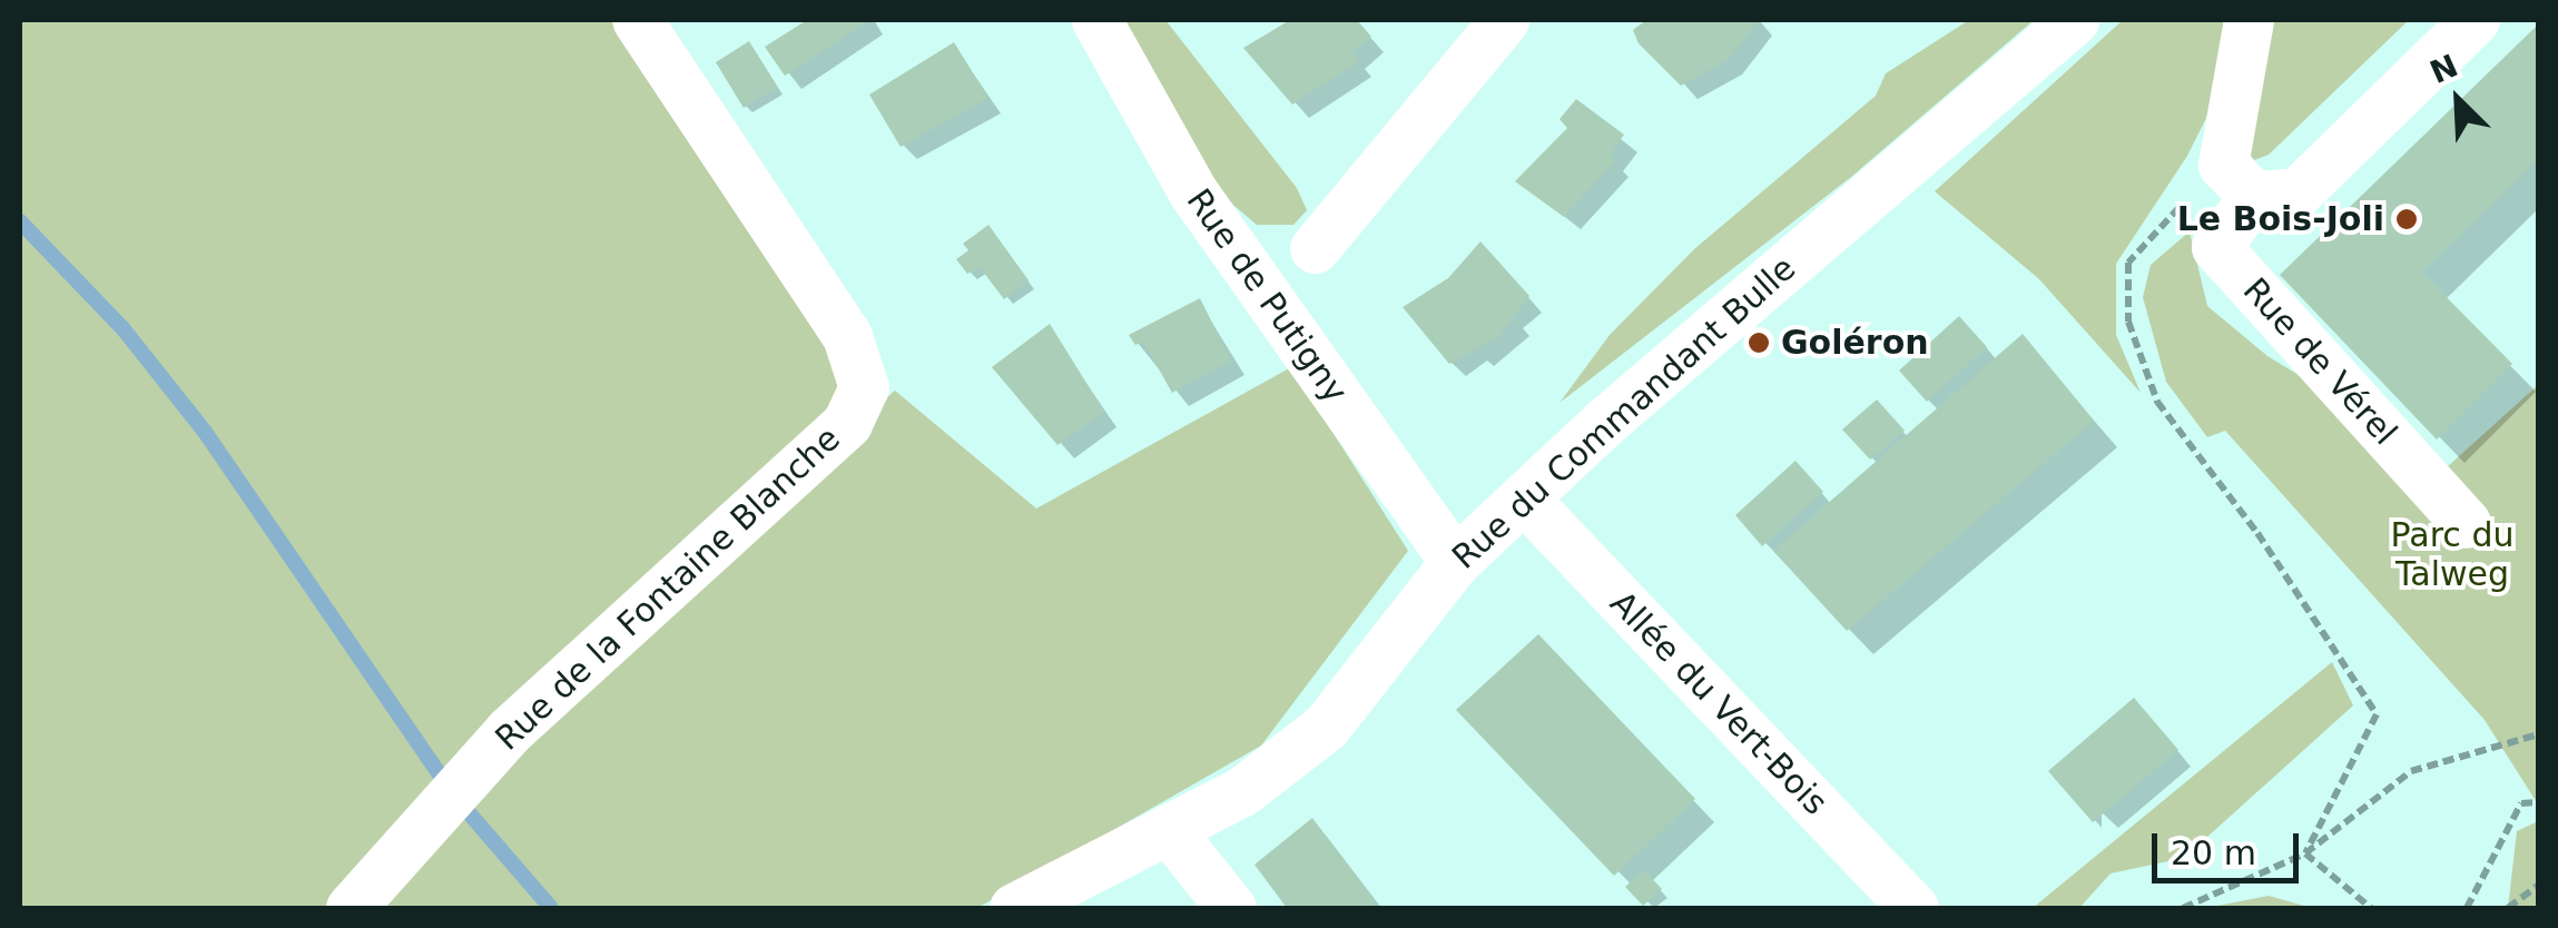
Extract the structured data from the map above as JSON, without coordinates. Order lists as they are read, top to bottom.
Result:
{
  "streets": {
    "street": [
      "Rue de Putigny",
      "Rue de Vérel",
      "Rue du Commandant Bulle",
      "Rue de la Fontaine Blanche",
      "Allée du Vert-Bois"
    ]
  },
  "crossings": [
    ["Rue de Putigny", "Rue du Commandant Bulle"],
    ["Rue du Commandant Bulle", "Allée du Vert-Bois"]
  ],
  "parks": ["Parc du Talweg"],
  "places": ["Le Bois-Joli", "Goléron"],
  "scale_bar": "20 m",
  "north": "top left"
}
